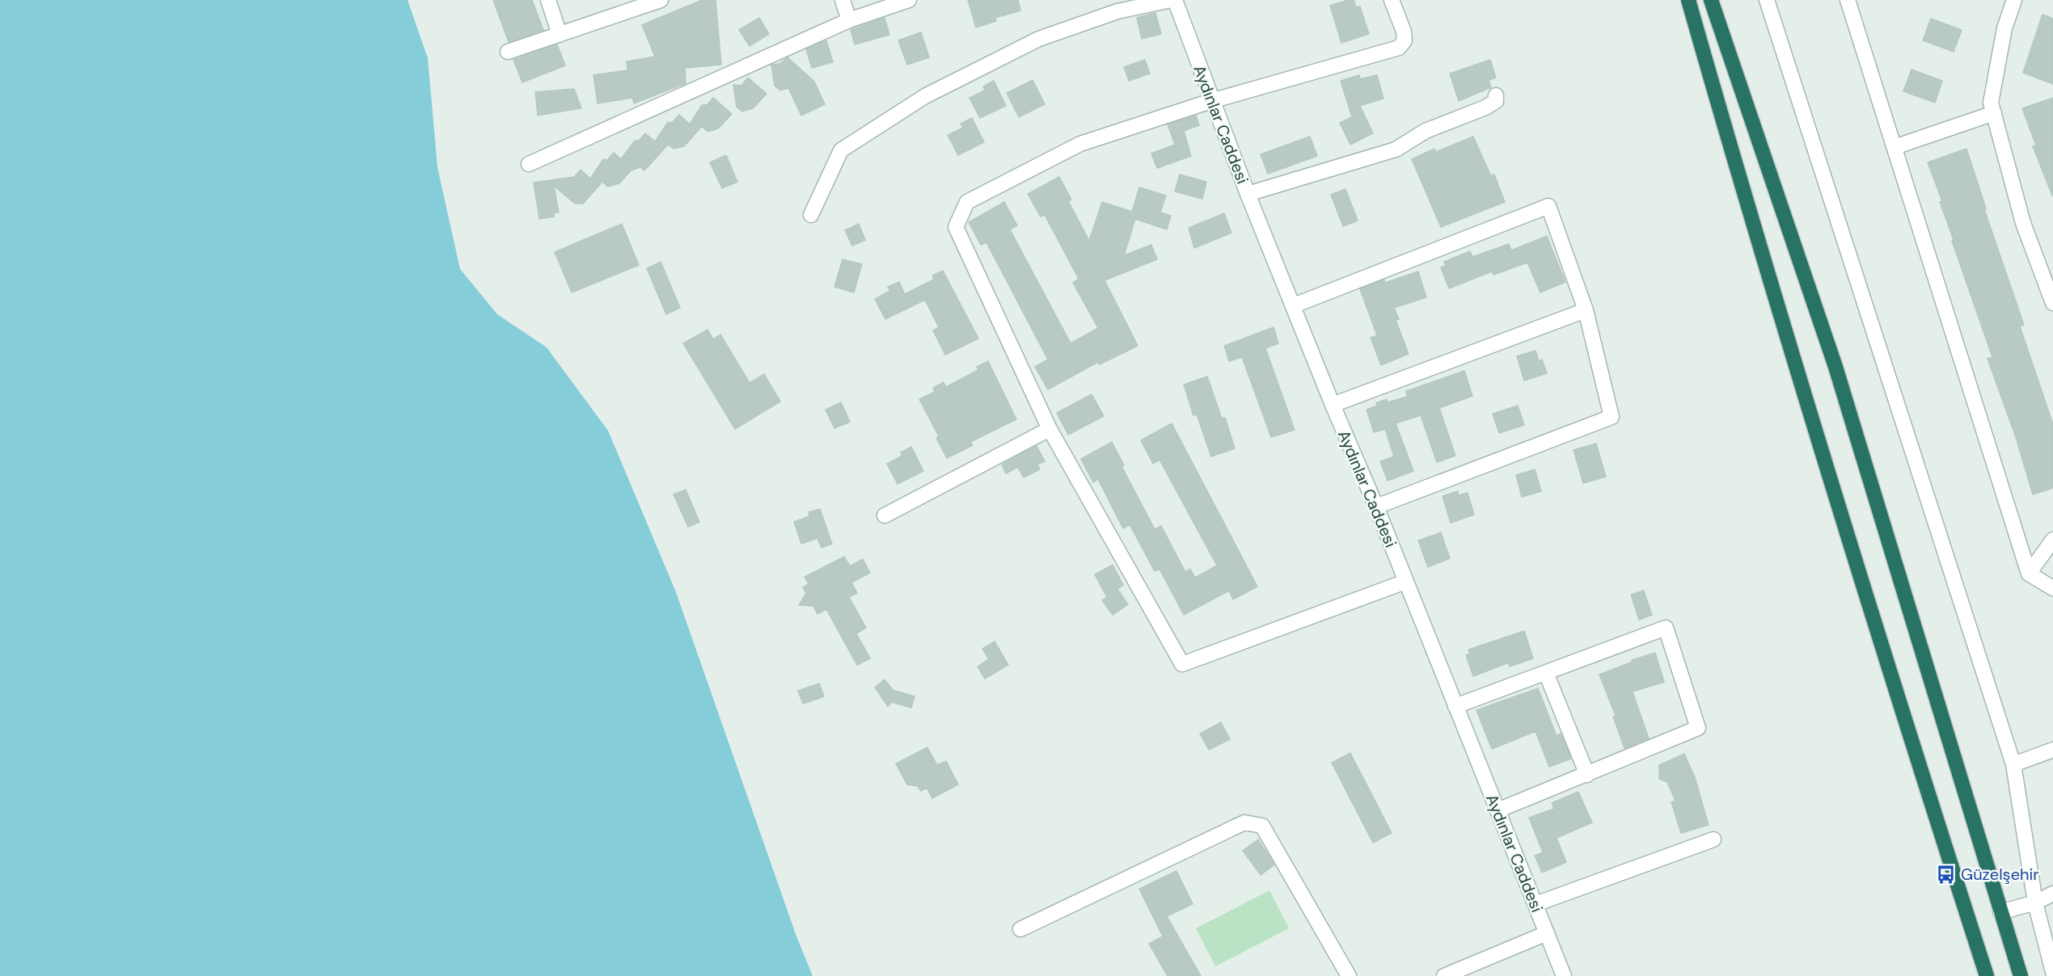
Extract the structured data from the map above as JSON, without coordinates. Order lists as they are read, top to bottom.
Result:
{
  "streets": {
    "street": ["Aydınlar Caddesi"]
  },
  "places": {
    "bus stop": ["Güzelşehir"]
  }
}
